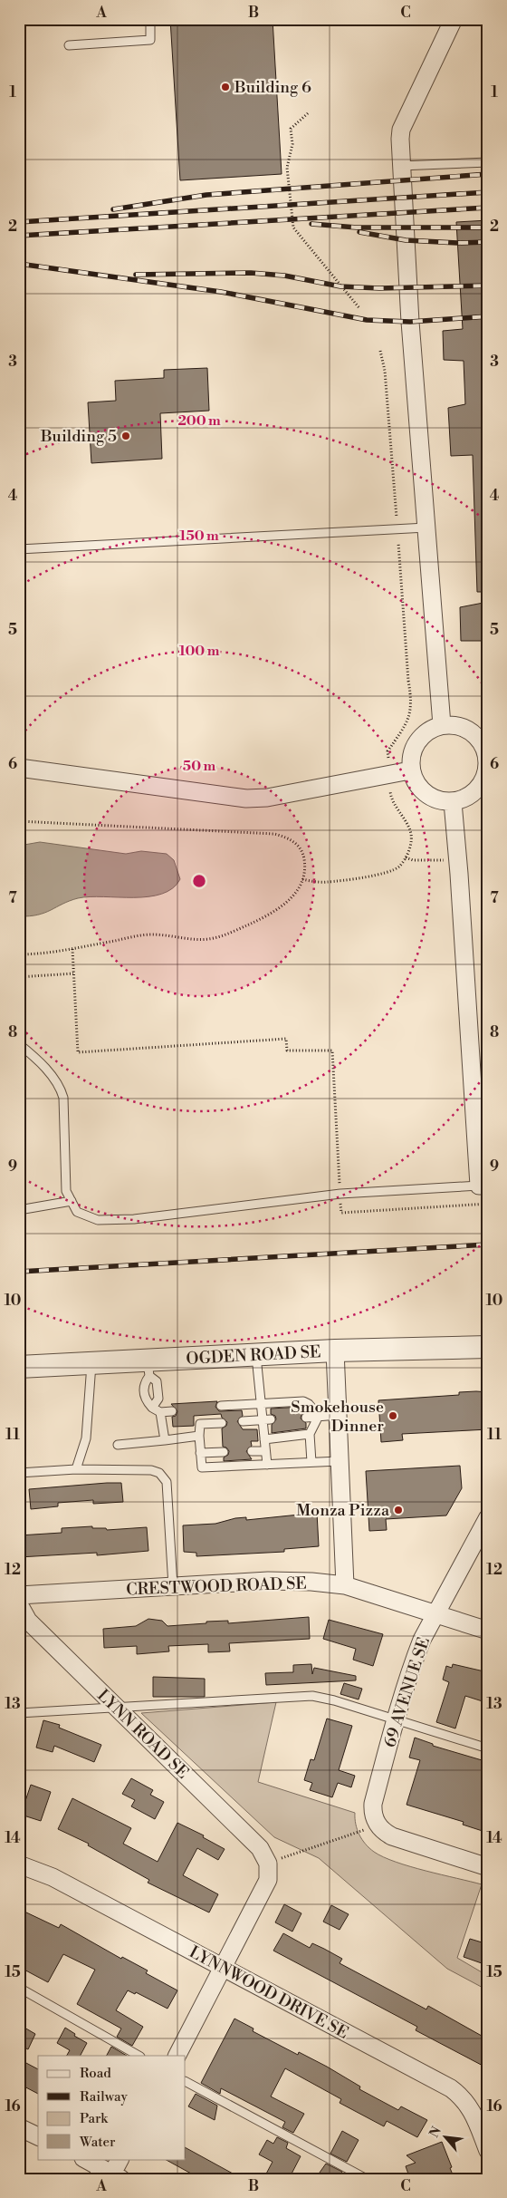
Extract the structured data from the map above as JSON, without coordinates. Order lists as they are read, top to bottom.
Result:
{
  "streets": {
    "street": [
      "OGDEN ROAD SE",
      "CRESTWOOD ROAD SE",
      "69 AVENUE SE",
      "LYNN ROAD SE",
      "LYNNWOOD DRIVE SE"
    ]
  },
  "crossings": [
    ["CRESTWOOD ROAD SE", "69 AVENUE SE"]
  ],
  "places": [
    "Building 6",
    "Building 5",
    "Smokehouse Dinner",
    "Monza Pizza"
  ],
  "legend": [
    "Road",
    "Railway",
    "Park",
    "Water"
  ],
  "north": "top left",
  "grid": {
    "columns": ["A", "B", "C"],
    "rows": [
      "1",
      "2",
      "3",
      "4",
      "5",
      "6",
      "7",
      "8",
      "9",
      "10",
      "11",
      "12",
      "13",
      "14",
      "15",
      "16"
    ]
  },
  "rings": [
    "200 m",
    "150 m",
    "100 m",
    "50 m"
  ]
}
